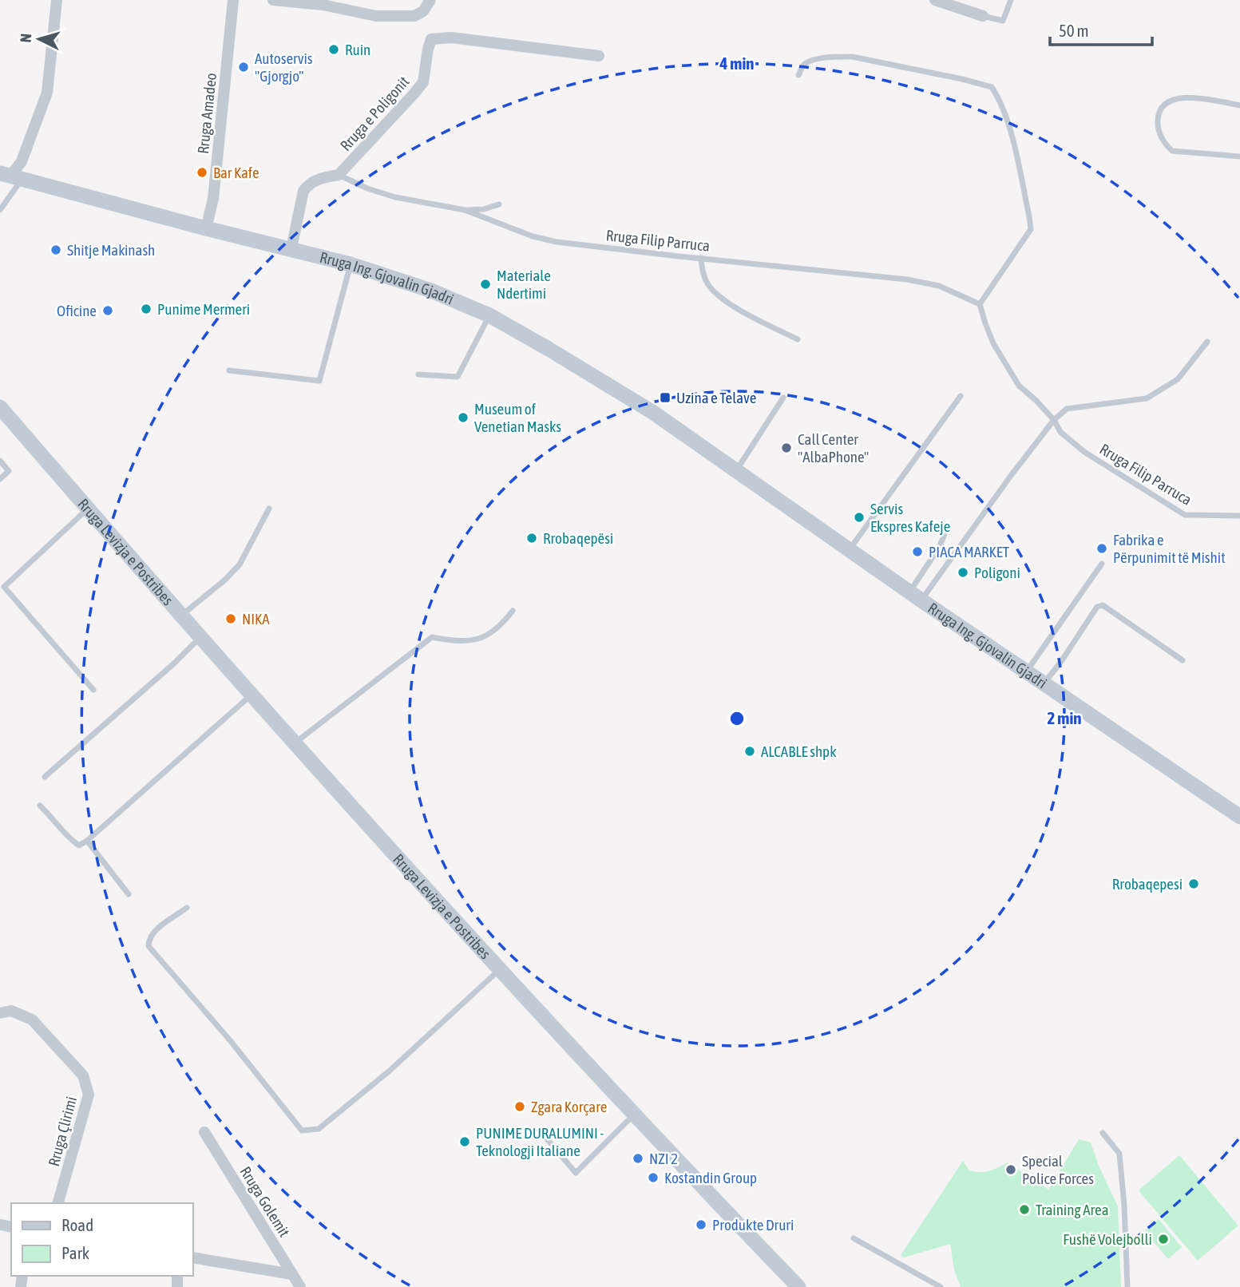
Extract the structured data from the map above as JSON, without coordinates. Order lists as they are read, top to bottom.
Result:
{
  "streets": {
    "main road": ["Rruga Ing. Gjovalin Gjadri", "Rruga Levizja e Postribes"],
    "street": [
      "Rruga Amadeo",
      "Rruga e Poligonit",
      "Rruga Çlirimi",
      "Rruga Golemit"
    ],
    "lane": ["Rruga Filip Parruca"]
  },
  "crossings": [
    ["Rruga Amadeo", "Rruga Ing. Gjovalin Gjadri"],
    ["Rruga e Poligonit", "Rruga Filip Parruca"]
  ],
  "places": {
    "other": [
      "Ruin",
      "Autoservis \"Gjorgjo\"",
      "Bar Kafe",
      "Shitje Makinash",
      "Materiale Ndertimi",
      "Punime Mermeri",
      "Oficine",
      "Museum of Venetian Masks",
      "Call Center \"AlbaPhone\"",
      "Servis Ekspres Kafeje",
      "Rrobaqepësi",
      "Fabrika e Përpunimit të Mishit",
      "PIACA MARKET",
      "Poligoni",
      "NIKA",
      "ALCABLE shpk",
      "Rrobaqepesi",
      "Zgara Korçare",
      "PUNIME DURALUMINI - Teknologji Italiane",
      "NZI 2",
      "Special Police Forces",
      "Kostandin Group",
      "Training Area",
      "Produkte Druri",
      "Fushë Volejbolli"
    ],
    "transit": ["Uzina e Telave"]
  },
  "legend": ["Road", "Park"],
  "scale_bar": "50 m",
  "north": "left",
  "rings": ["4 min", "2 min"]
}
